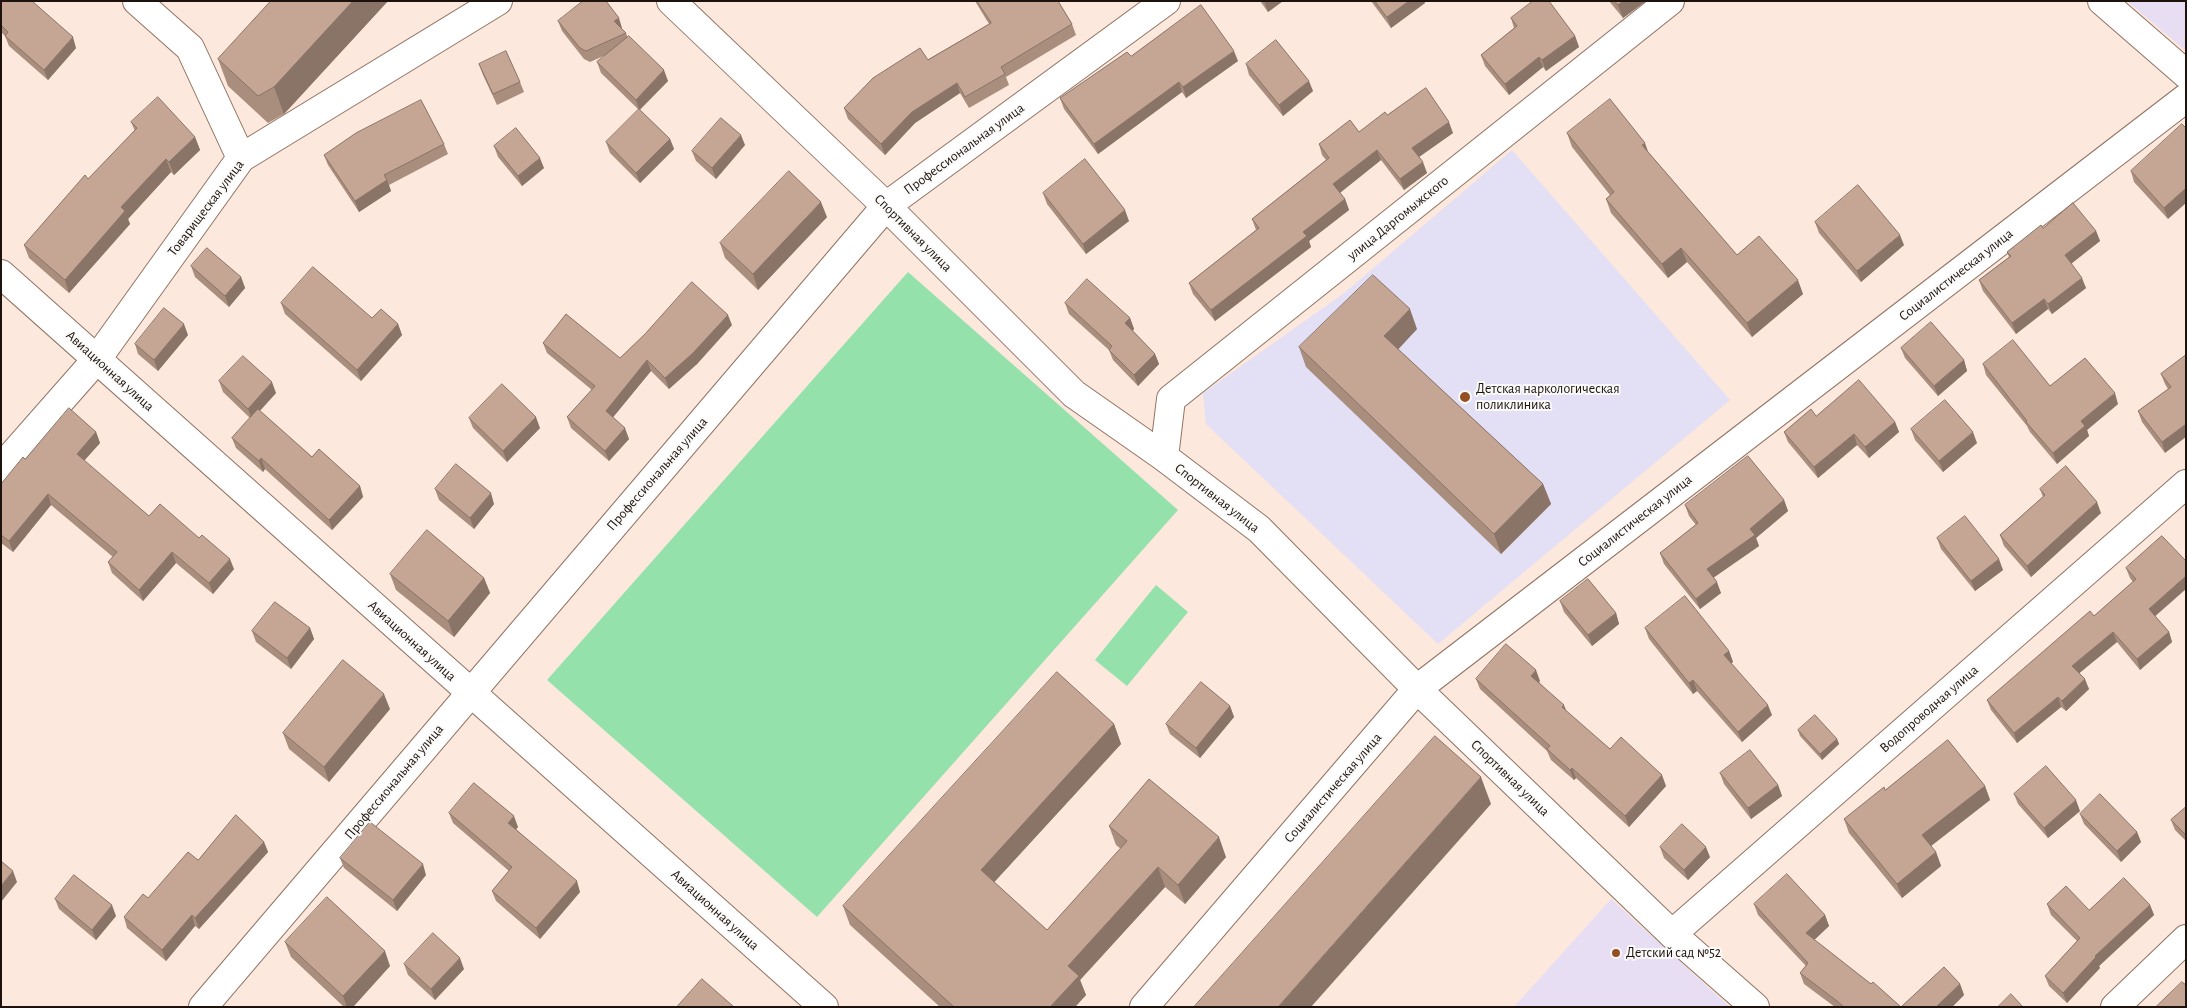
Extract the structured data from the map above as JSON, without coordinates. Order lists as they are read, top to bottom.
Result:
{
  "streets": {
    "street": [
      "Профессиональная улица",
      "Товарищеская улица",
      "улица Даргомыжского",
      "Спортивная улица",
      "Социалистическая улица",
      "Авиационная улица",
      "Водопроводная улица"
    ]
  },
  "crossings": [
    ["Профессиональная улица", "Спортивная улица"],
    ["Профессиональная улица", "Авиационная улица"],
    ["Товарищеская улица", "Авиационная улица"],
    ["улица Даргомыжского", "Спортивная улица"],
    ["Спортивная улица", "Социалистическая улица"],
    ["Спортивная улица", "Водопроводная улица"]
  ],
  "places": ["Детская наркологическая поликлиника", "Детский сад №52"]
}
